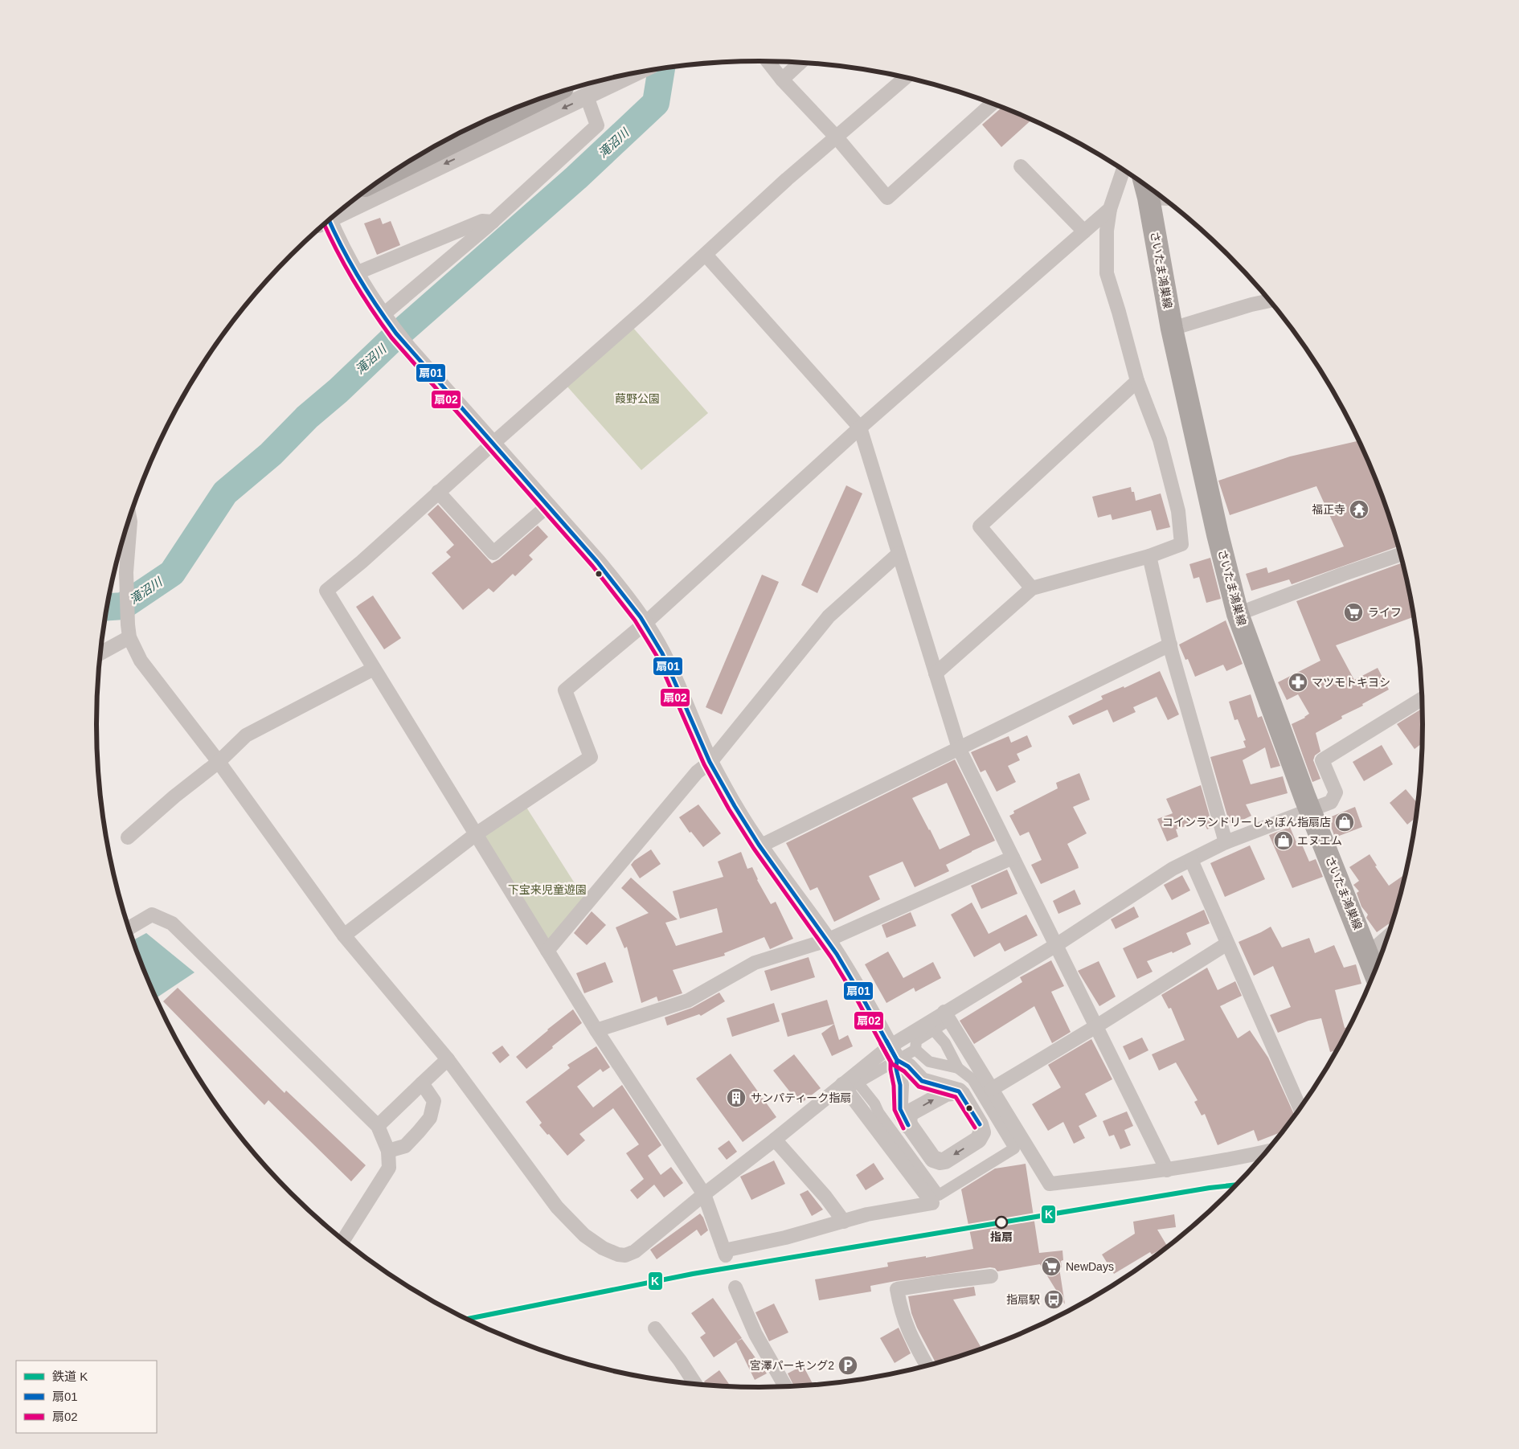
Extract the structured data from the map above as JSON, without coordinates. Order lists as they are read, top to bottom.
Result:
{
  "streets": {
    "main road": ["さいたま鴻巣線"]
  },
  "water": ["滝沼川"],
  "parks": ["葭野公園", "下宝来児童遊園"],
  "places": {
    "temple": ["福正寺"],
    "supermarket": ["ライフ", "NewDays"],
    "pharmacy": ["マツモトキヨシ"],
    "shop": ["コインランドリーしゃぼん指扇店", "エヌエム"],
    "building": ["サンパティーク指扇"],
    "other": ["指扇"],
    "bus stop": ["指扇駅"],
    "parking": ["宮澤パーキング2"]
  },
  "lines": ["transit line 扇01", "transit line 扇02", "rail line K"],
  "legend": ["鉄道 K", "扇01", "扇02"]
}
